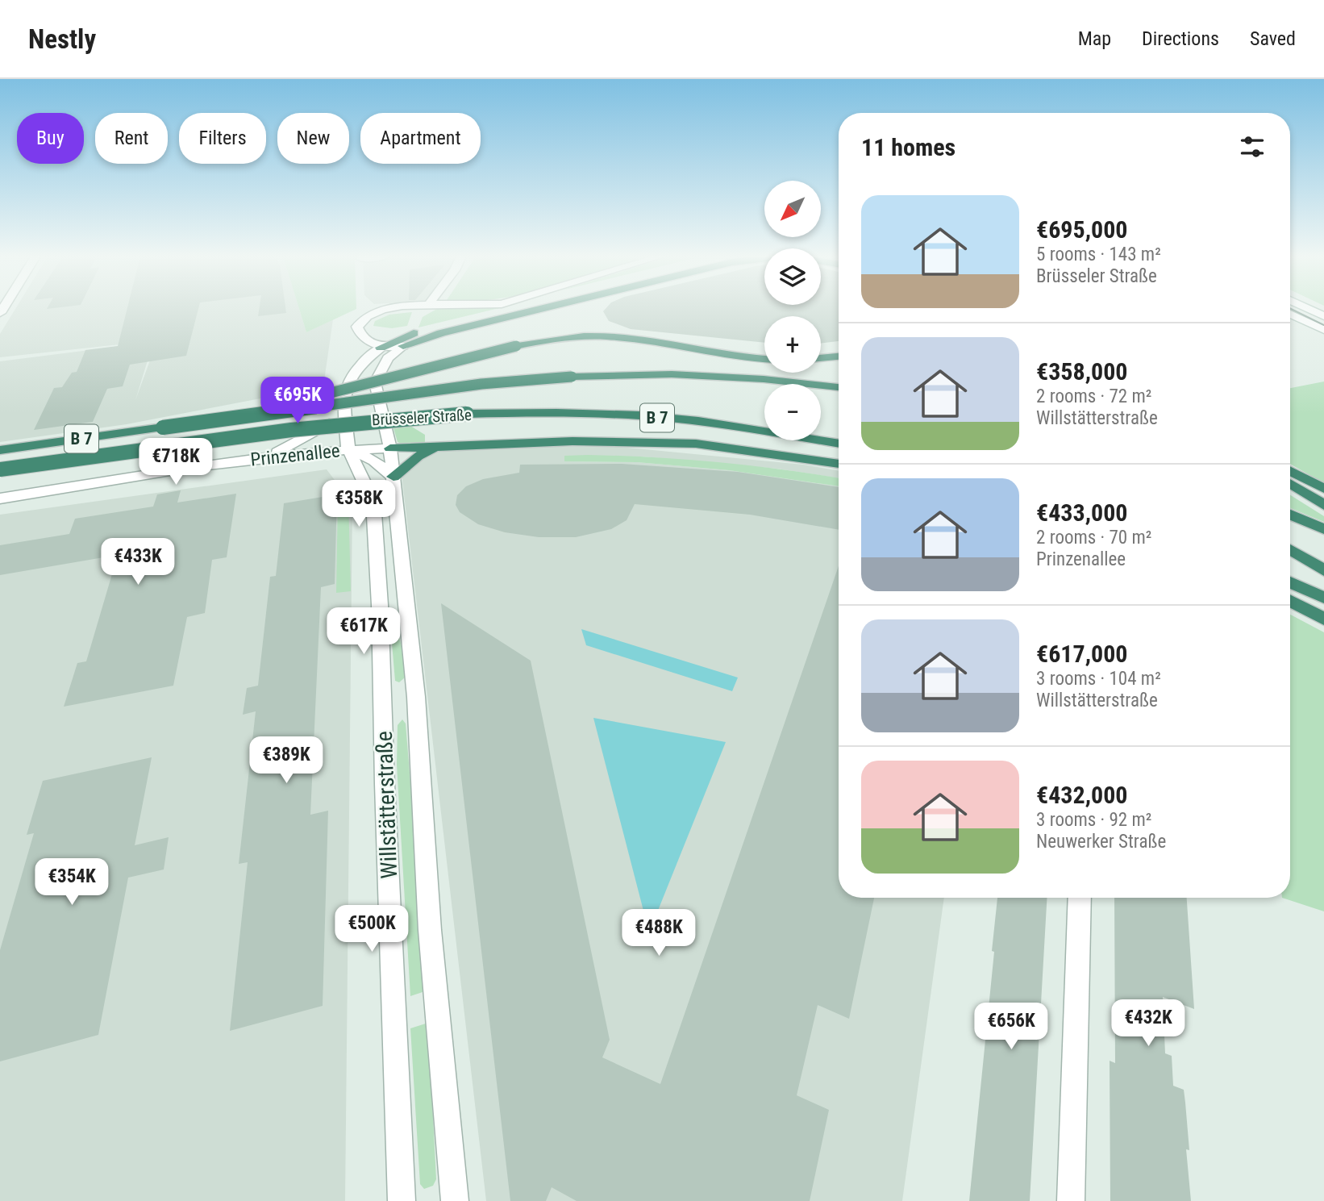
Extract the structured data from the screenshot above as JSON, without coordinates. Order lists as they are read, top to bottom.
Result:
{
  "streets": {
    "highway": ["Brüsseler Straße", "B 7"],
    "street": ["Prinzenallee", "Willstätterstraße"]
  },
  "crossings": [
    ["Prinzenallee", "Willstätterstraße"]
  ],
  "north": "bottom left",
  "page": {
    "header": "Nestly",
    "nav": ["Map", "Directions", "Saved"],
    "chip": [
      "Buy",
      "Rent",
      "Filters",
      "New",
      "Apartment"
    ],
    "heading": "11 homes",
    "map_buttons": ["+", "−"],
    "list": [
      {
        "name": "€695,000",
        "note": "5 rooms · 143 m² · Brüsseler Straße"
      },
      {
        "name": "€358,000",
        "note": "2 rooms · 72 m² · Willstätterstraße"
      },
      {
        "name": "€433,000",
        "note": "2 rooms · 70 m² · Prinzenallee"
      },
      {
        "name": "€617,000",
        "note": "3 rooms · 104 m² · Willstätterstraße"
      },
      {
        "name": "€432,000",
        "note": "3 rooms · 92 m² · Neuwerker Straße"
      }
    ],
    "price": [
      "€695K",
      "€718K",
      "€358K",
      "€433K",
      "€617K",
      "€389K",
      "€354K",
      "€500K",
      "€488K",
      "€432K",
      "€656K"
    ]
  }
}
